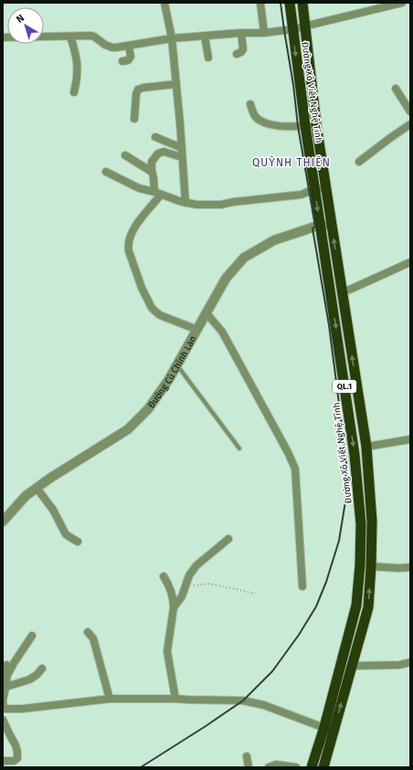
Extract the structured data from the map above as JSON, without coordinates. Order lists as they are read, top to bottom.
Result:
{
  "streets": {
    "highway": ["Đường Xô Viết Nghệ Tĩnh", "QL.1"],
    "street": ["Đường Cù Chính Lan"]
  },
  "crossings": [
    ["Đường Xô Viết Nghệ Tĩnh", "Đường Cù Chính Lan"]
  ],
  "districts": ["QUỲNH THIỆN"],
  "north": "top left"
}
